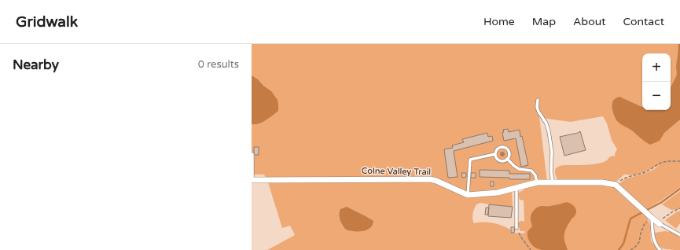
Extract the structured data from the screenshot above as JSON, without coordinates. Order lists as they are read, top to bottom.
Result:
{
  "streets": {
    "street": ["Colne Valley Trail"]
  },
  "page": {
    "header": "Gridwalk",
    "nav": [
      "Home",
      "Map",
      "About",
      "Contact"
    ],
    "heading": ["Nearby", "0 results"],
    "map_buttons": ["+", "−"]
  }
}
